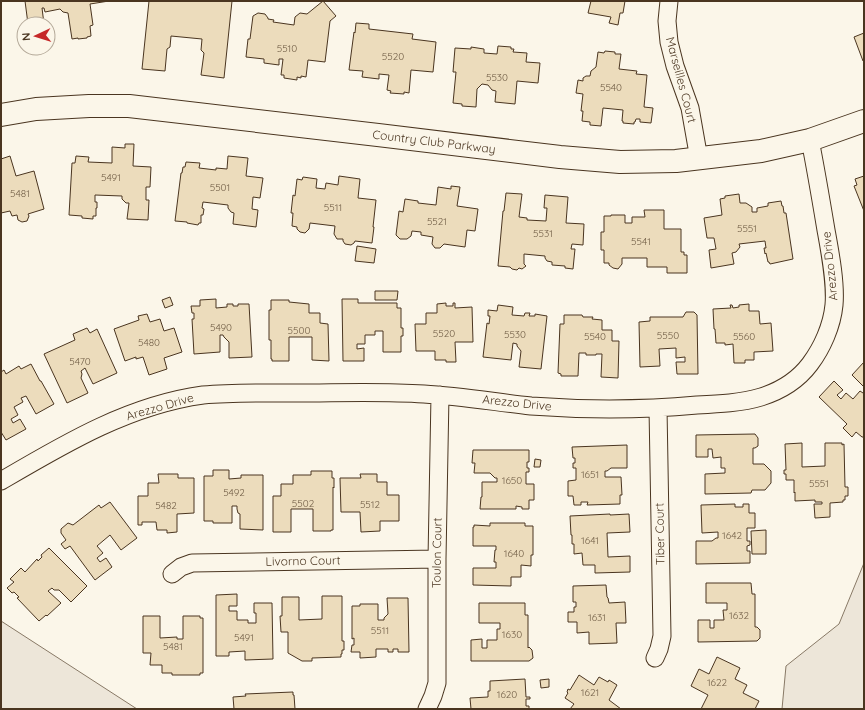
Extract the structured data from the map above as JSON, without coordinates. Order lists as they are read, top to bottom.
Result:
{
  "streets": {
    "street": [
      "Marseilles Court",
      "Country Club Parkway",
      "Arezzo Drive",
      "Tiber Court",
      "Toulon Court",
      "Livorno Court"
    ]
  },
  "crossings": [
    ["Marseilles Court", "Country Club Parkway"],
    ["Country Club Parkway", "Arezzo Drive"],
    ["Arezzo Drive", "Tiber Court"],
    ["Arezzo Drive", "Toulon Court"],
    ["Toulon Court", "Livorno Court"]
  ],
  "house_numbers": [
    "5510",
    "5520",
    "5530",
    "5540",
    "5491",
    "5501",
    "5481",
    "5511",
    "5521",
    "5551",
    "5531",
    "5541",
    "5490",
    "5500",
    "5520",
    "5530",
    "5550",
    "5540",
    "5560",
    "5480",
    "5470",
    "1651",
    "1650",
    "5551",
    "5492",
    "5502",
    "5512",
    "5482",
    "1642",
    "1641",
    "1640",
    "1632",
    "1631",
    "5511",
    "1630",
    "5491",
    "5481",
    "1622",
    "1621",
    "1620"
  ],
  "north": "left"
}
